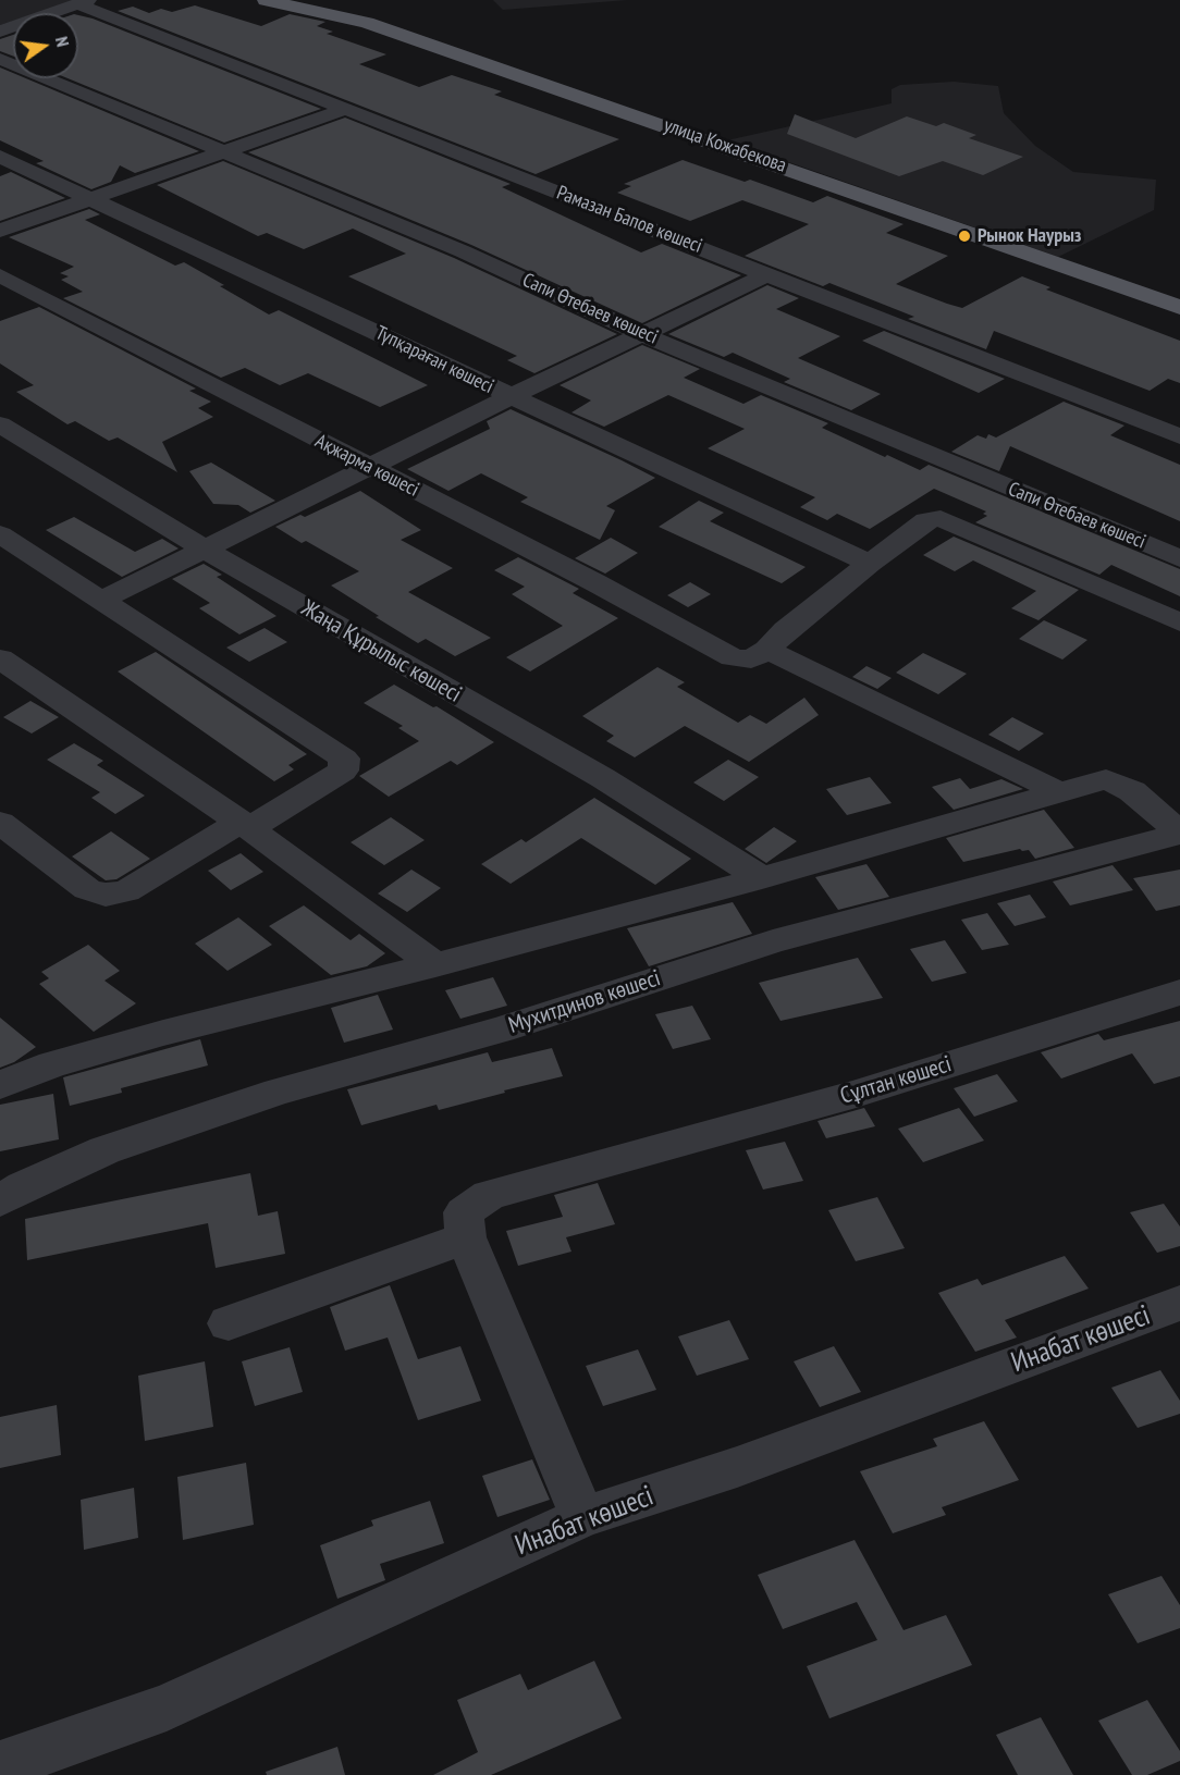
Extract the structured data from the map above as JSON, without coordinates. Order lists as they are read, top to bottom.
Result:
{
  "streets": {
    "main road": ["улица Кожабекова"],
    "street": [
      "Рамазан Бапов көшесі",
      "Сапи Өтебаев көшесі",
      "Түпқараған көшесі",
      "Ақжарма көшесі",
      "Жаңа Құрылыс көшесі",
      "Мухитдинов көшесі",
      "Сұлтан көшесі",
      "Инабат көшесі"
    ]
  },
  "places": ["Рынок Наурыз"],
  "north": "right"
}
